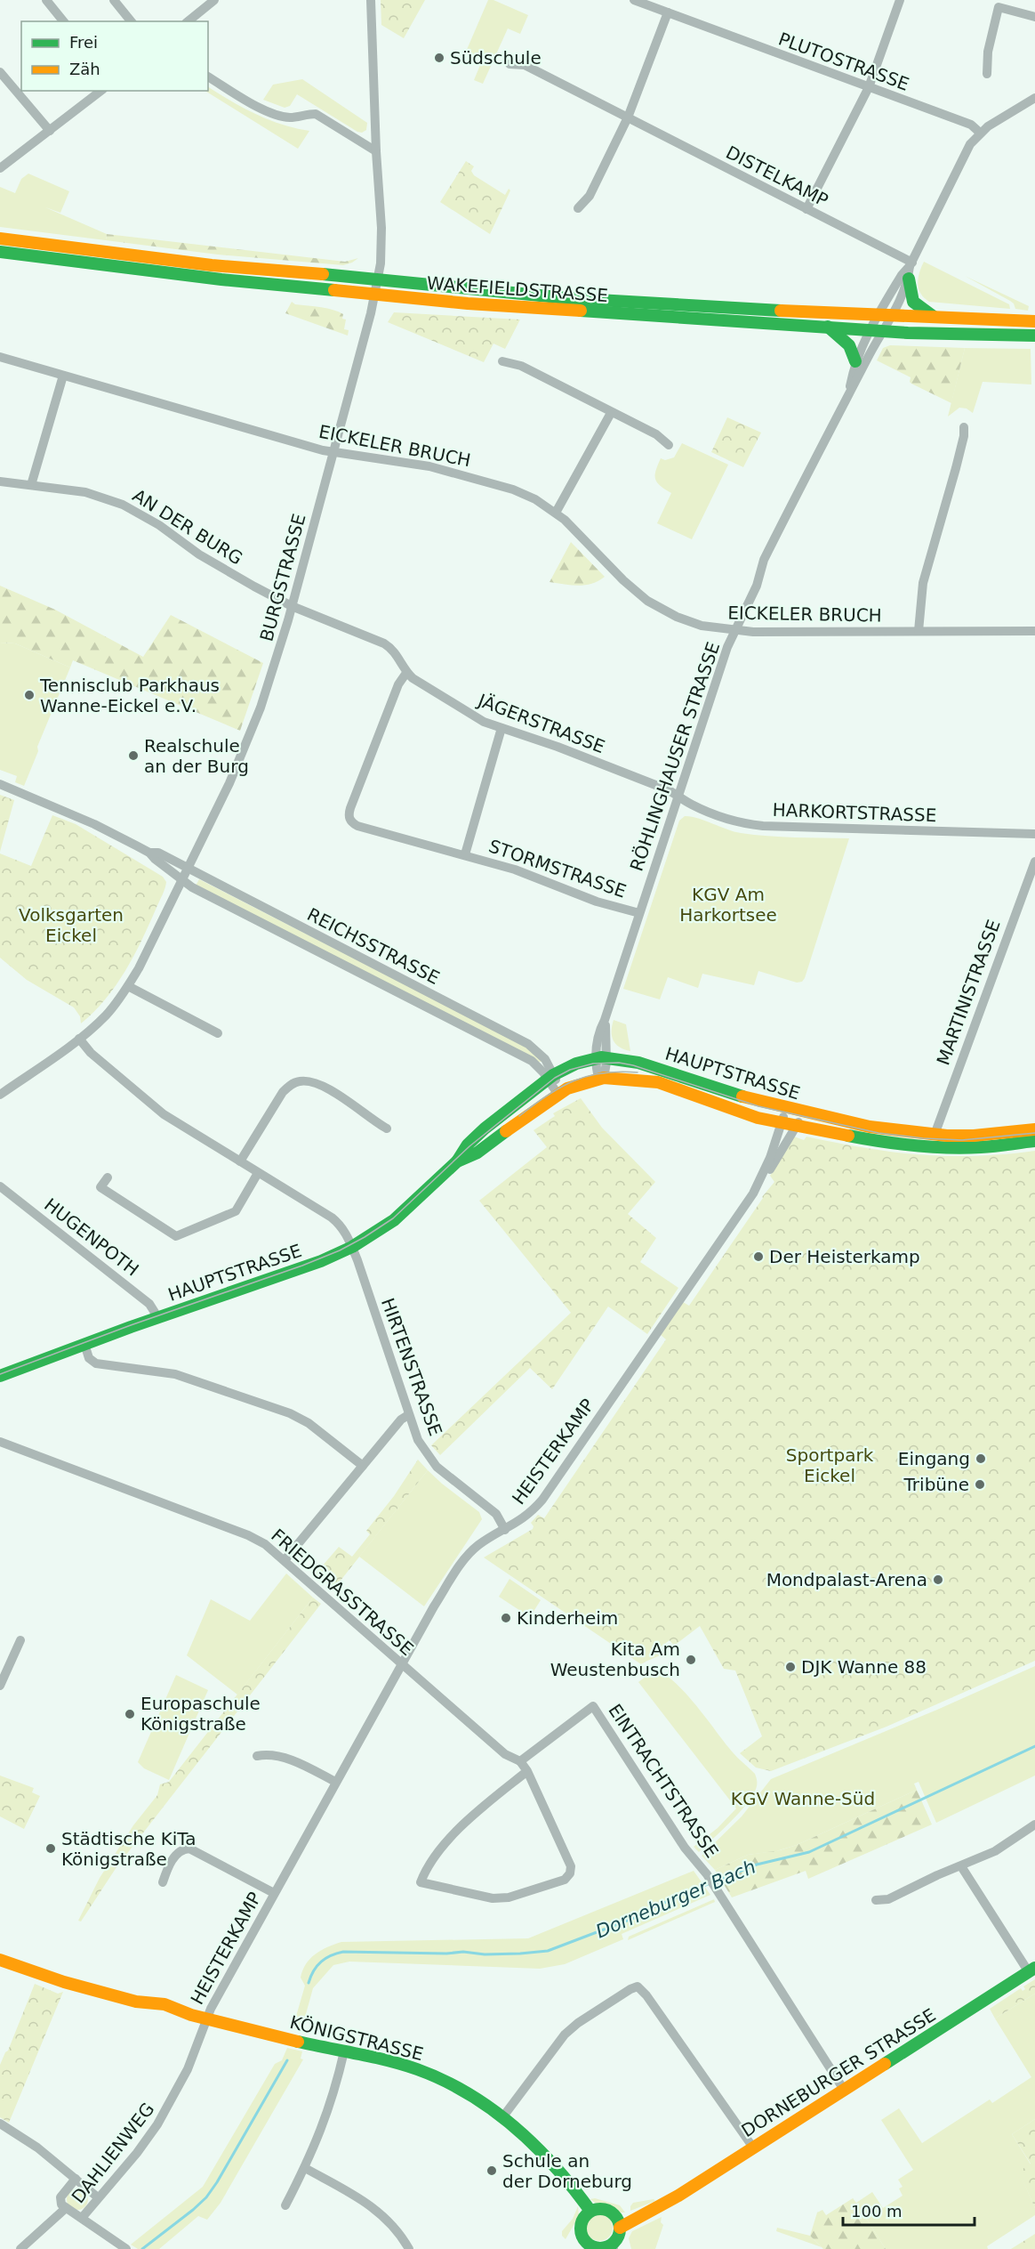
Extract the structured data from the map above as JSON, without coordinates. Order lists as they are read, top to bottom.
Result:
{
  "streets": {
    "street": [
      "PLUTOSTRASSE",
      "DISTELKAMP",
      "WAKEFIELDSTRASSE",
      "EICKELER BRUCH",
      "AN DER BURG",
      "BURGSTRASSE",
      "JÄGERSTRASSE",
      "RÖHLINGHAUSER STRASSE",
      "HARKORTSTRASSE",
      "STORMSTRASSE",
      "REICHSSTRASSE",
      "MARTINISTRASSE",
      "HAUPTSTRASSE",
      "HUGENPOTH",
      "HIRTENSTRASSE",
      "HEISTERKAMP",
      "FRIEDGRASSTRASSE",
      "EINTRACHTSTRASSE",
      "KÖNIGSTRASSE",
      "DORNEBURGER STRASSE",
      "DAHLIENWEG"
    ]
  },
  "crossings": [
    ["PLUTOSTRASSE", "RÖHLINGHAUSER STRASSE"],
    ["DISTELKAMP", "RÖHLINGHAUSER STRASSE"],
    ["WAKEFIELDSTRASSE", "BURGSTRASSE"],
    ["WAKEFIELDSTRASSE", "RÖHLINGHAUSER STRASSE"],
    ["EICKELER BRUCH", "BURGSTRASSE"],
    ["EICKELER BRUCH", "RÖHLINGHAUSER STRASSE"],
    ["AN DER BURG", "BURGSTRASSE"],
    ["AN DER BURG", "JÄGERSTRASSE"],
    ["BURGSTRASSE", "JÄGERSTRASSE"],
    ["BURGSTRASSE", "REICHSSTRASSE"],
    ["BURGSTRASSE", "HIRTENSTRASSE"],
    ["JÄGERSTRASSE", "RÖHLINGHAUSER STRASSE"],
    ["JÄGERSTRASSE", "HARKORTSTRASSE"],
    ["JÄGERSTRASSE", "STORMSTRASSE"],
    ["RÖHLINGHAUSER STRASSE", "HARKORTSTRASSE"],
    ["RÖHLINGHAUSER STRASSE", "STORMSTRASSE"],
    ["RÖHLINGHAUSER STRASSE", "HAUPTSTRASSE"],
    ["REICHSSTRASSE", "HAUPTSTRASSE"],
    ["MARTINISTRASSE", "HAUPTSTRASSE"],
    ["HAUPTSTRASSE", "HUGENPOTH"],
    ["HAUPTSTRASSE", "HIRTENSTRASSE"],
    ["HAUPTSTRASSE", "HEISTERKAMP"],
    ["HIRTENSTRASSE", "HEISTERKAMP"],
    ["HEISTERKAMP", "FRIEDGRASSTRASSE"],
    ["HEISTERKAMP", "KÖNIGSTRASSE"],
    ["HEISTERKAMP", "DAHLIENWEG"],
    ["FRIEDGRASSTRASSE", "EINTRACHTSTRASSE"],
    ["EINTRACHTSTRASSE", "DORNEBURGER STRASSE"],
    ["KÖNIGSTRASSE", "DORNEBURGER STRASSE"],
    ["KÖNIGSTRASSE", "DAHLIENWEG"]
  ],
  "water": ["Dorneburger Bach"],
  "parks": [
    "KGV Am Harkortsee",
    "Volksgarten Eickel",
    "Sportpark Eickel",
    "KGV Wanne-Süd"
  ],
  "places": [
    "Südschule",
    "Tennisclub Parkhaus Wanne-Eickel e.V.",
    "Realschule an der Burg",
    "Der Heisterkamp",
    "Eingang",
    "Tribüne",
    "Mondpalast-Arena",
    "Kinderheim",
    "Kita Am Weustenbusch",
    "DJK Wanne 88",
    "Europaschule Königstraße",
    "Städtische KiTa Königstraße",
    "Schule an der Dorneburg"
  ],
  "legend": ["Frei", "Zäh"],
  "scale_bar": "100 m"
}
